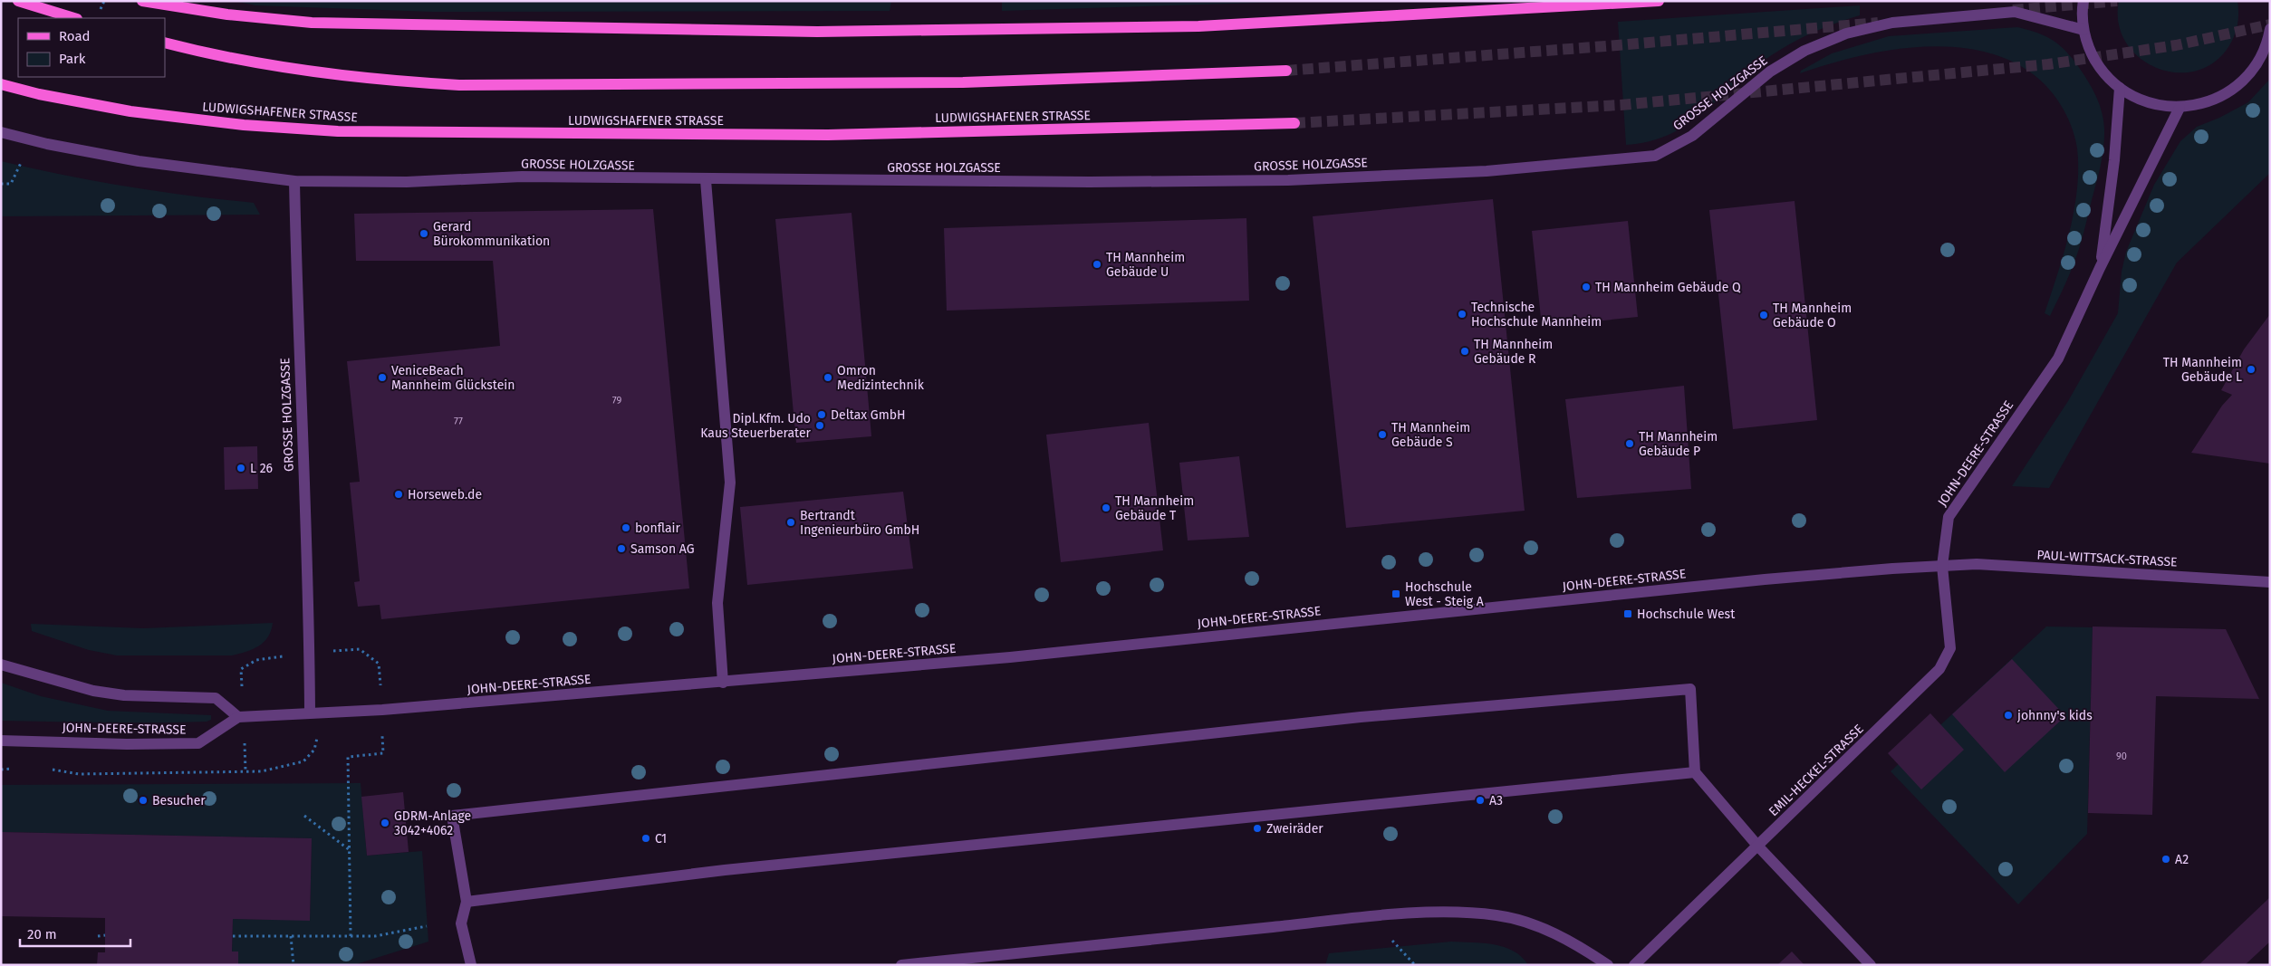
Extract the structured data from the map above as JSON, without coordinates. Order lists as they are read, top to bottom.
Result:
{
  "streets": {
    "main road": ["LUDWIGSHAFENER STRASSE"],
    "street": [
      "GROSSE HOLZGASSE",
      "JOHN-DEERE-STRASSE",
      "PAUL-WITTSACK-STRASSE",
      "EMIL-HECKEL-STRASSE"
    ]
  },
  "crossings": [
    ["GROSSE HOLZGASSE", "JOHN-DEERE-STRASSE"],
    ["JOHN-DEERE-STRASSE", "PAUL-WITTSACK-STRASSE"],
    ["JOHN-DEERE-STRASSE", "EMIL-HECKEL-STRASSE"],
    ["PAUL-WITTSACK-STRASSE", "EMIL-HECKEL-STRASSE"]
  ],
  "places": {
    "other": [
      "Gerard Bürokommunikation",
      "TH Mannheim Gebäude U",
      "TH Mannheim Gebäude Q",
      "Technische Hochschule Mannheim",
      "TH Mannheim Gebäude O",
      "TH Mannheim Gebäude R",
      "TH Mannheim Gebäude L",
      "VeniceBeach Mannheim Glückstein",
      "Omron Medizintechnik",
      "Deltax GmbH",
      "Dipl.Kfm. Udo Kaus Steuerberater",
      "TH Mannheim Gebäude S",
      "TH Mannheim Gebäude P",
      "L 26",
      "Horseweb.de",
      "TH Mannheim Gebäude T",
      "Bertrandt Ingenieurbüro GmbH",
      "bonflair",
      "Samson AG",
      "johnny's kids",
      "Besucher",
      "A3",
      "GDRM-Anlage 3042+4062",
      "Zweiräder",
      "C1",
      "A2"
    ],
    "transit": ["Hochschule West - Steig A", "Hochschule West"]
  },
  "house_numbers": ["79", "77", "90"],
  "legend": ["Road", "Park"],
  "scale_bar": "20 m"
}
